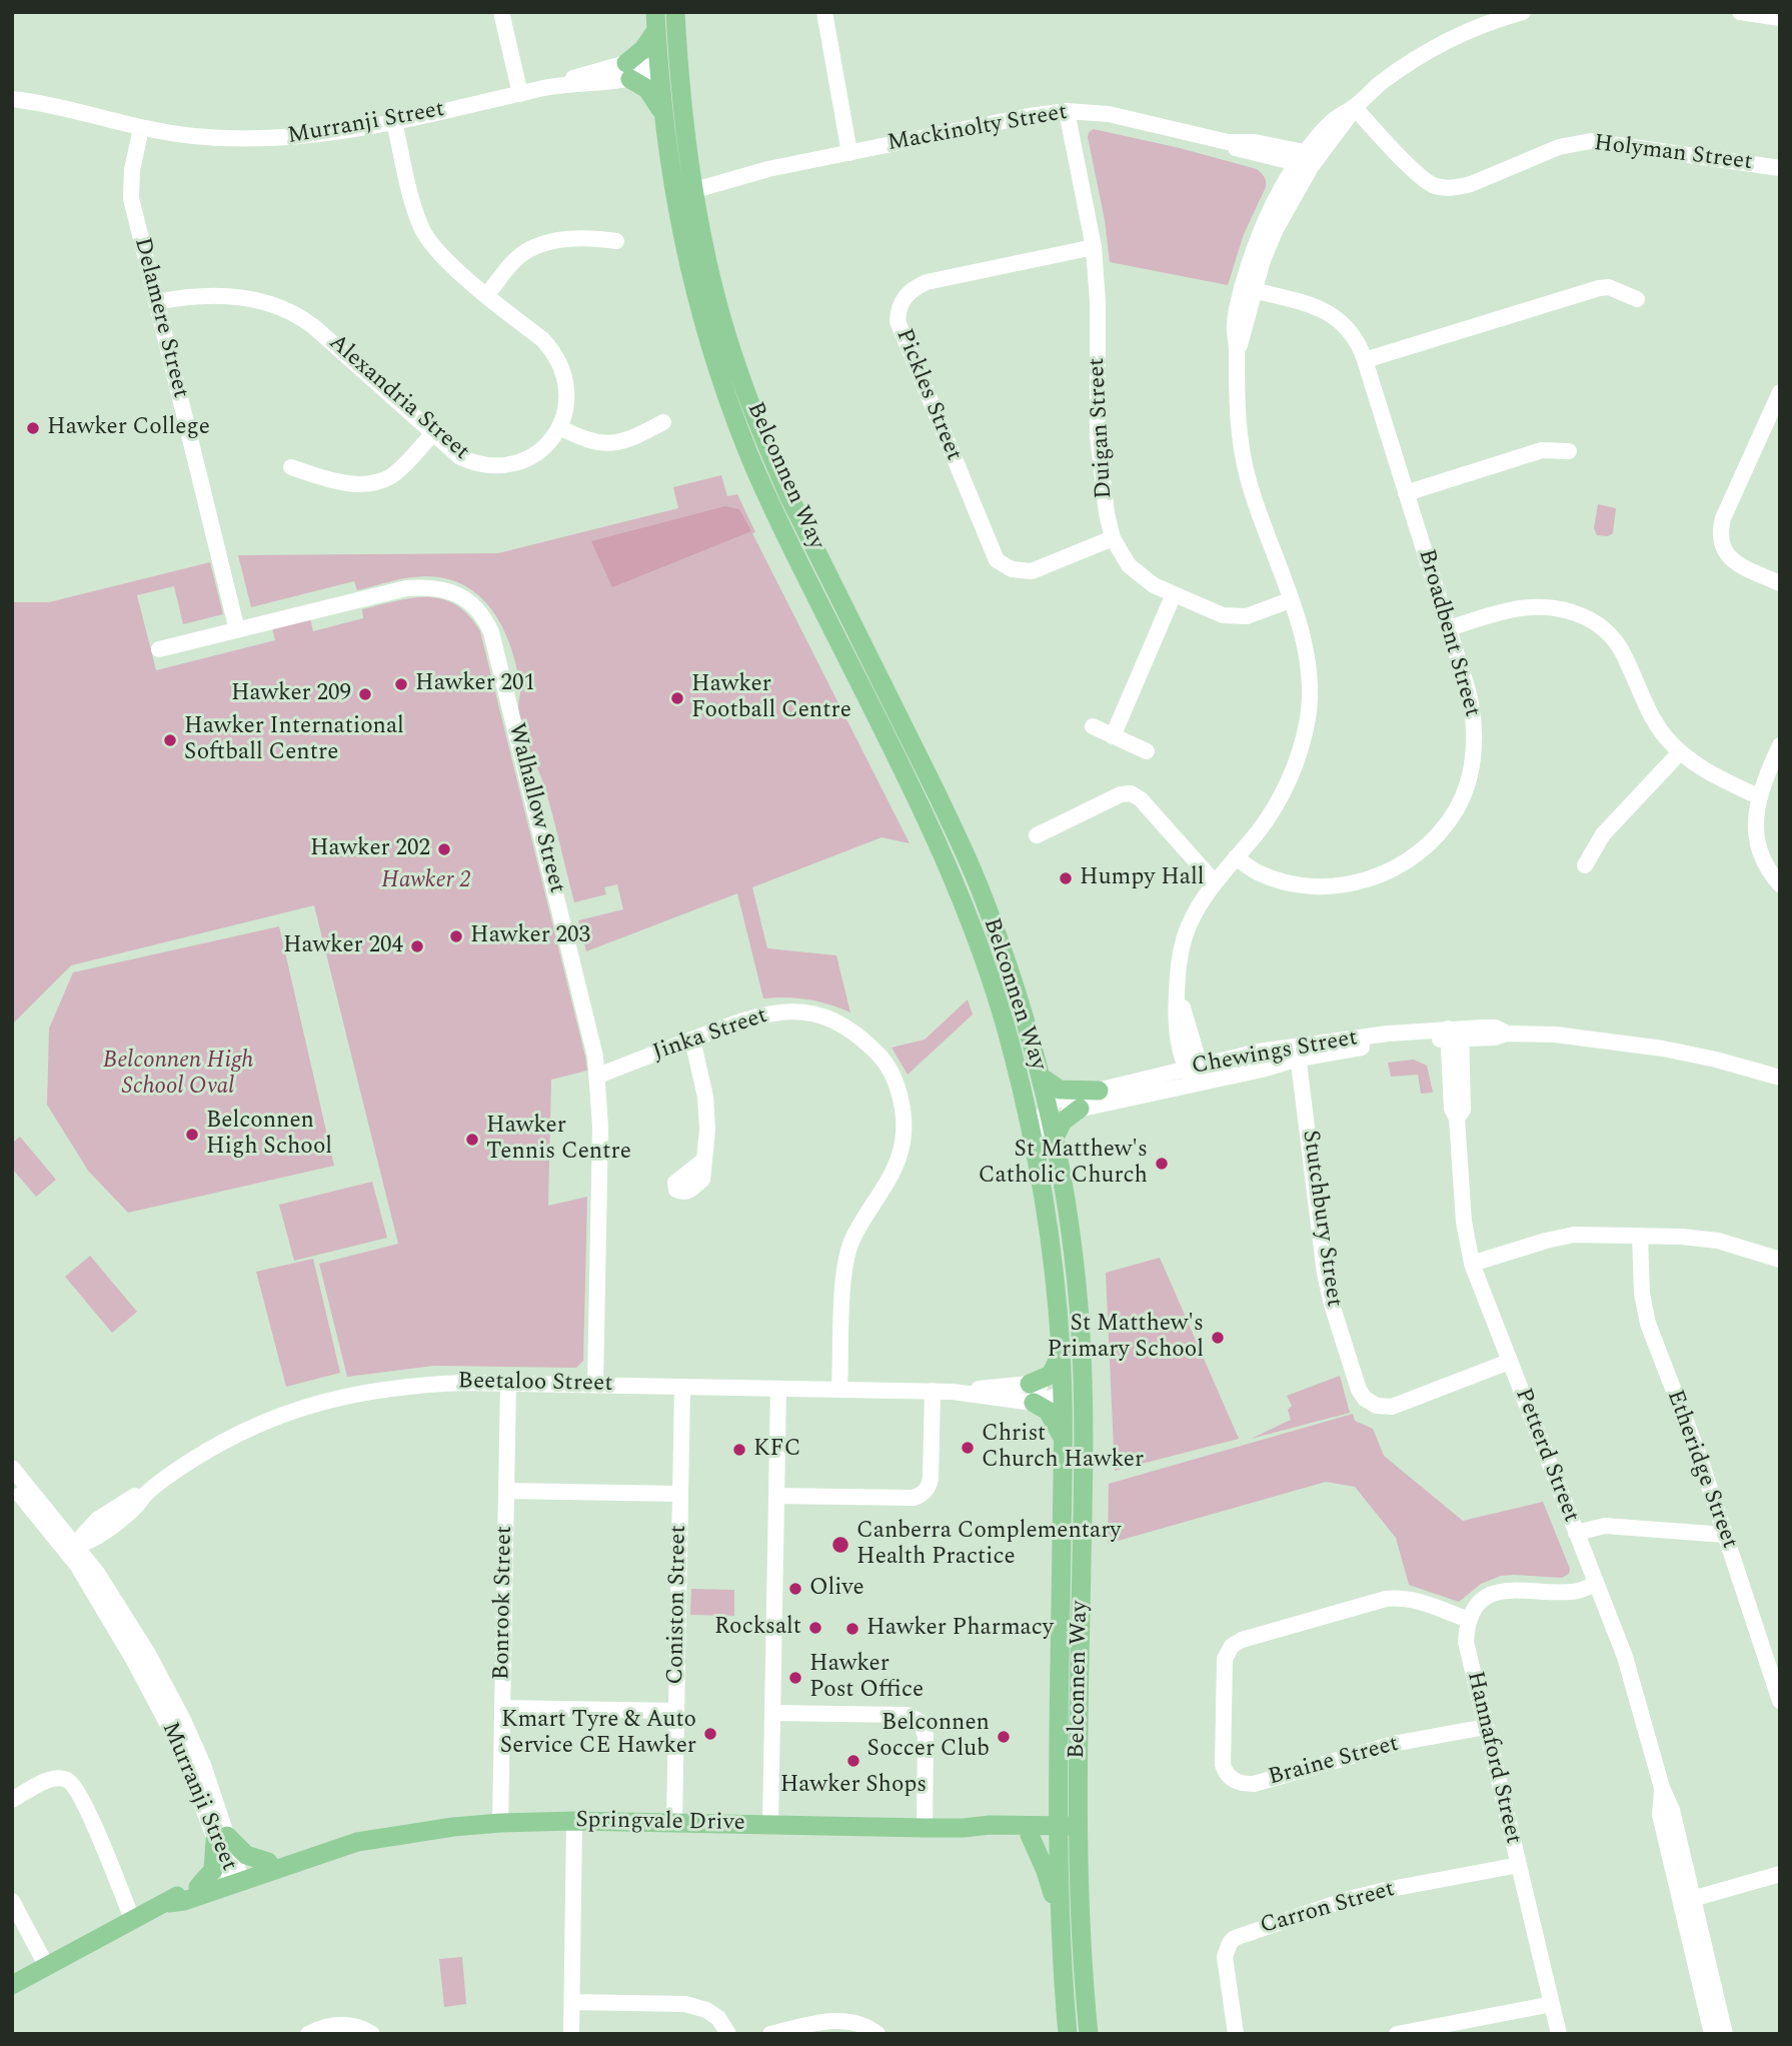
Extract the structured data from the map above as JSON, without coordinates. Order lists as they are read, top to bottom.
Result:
{
  "streets": {
    "main road": ["Belconnen Way", "Springvale Drive"],
    "street": [
      "Murranji Street",
      "Mackinolty Street",
      "Holyman Street",
      "Delamere Street",
      "Pickles Street",
      "Alexandria Street",
      "Duigan Street",
      "Broadbent Street",
      "Walhallow Street",
      "Jinka Street",
      "Chewings Street",
      "Stutchbury Street",
      "Beetaloo Street",
      "Petterd Street",
      "Etheridge Street",
      "Bonrook Street",
      "Coniston Street",
      "Hannaford Street",
      "Braine Street",
      "Carron Street"
    ]
  },
  "crossings": [
    ["Murranji Street", "Delamere Street"],
    ["Murranji Street", "Belconnen Way"],
    ["Murranji Street", "Beetaloo Street"],
    ["Murranji Street", "Springvale Drive"],
    ["Mackinolty Street", "Duigan Street"],
    ["Mackinolty Street", "Belconnen Way"],
    ["Delamere Street", "Alexandria Street"],
    ["Delamere Street", "Walhallow Street"],
    ["Pickles Street", "Duigan Street"],
    ["Belconnen Way", "Chewings Street"],
    ["Belconnen Way", "Beetaloo Street"],
    ["Belconnen Way", "Springvale Drive"],
    ["Walhallow Street", "Jinka Street"],
    ["Walhallow Street", "Beetaloo Street"],
    ["Jinka Street", "Beetaloo Street"],
    ["Chewings Street", "Stutchbury Street"],
    ["Chewings Street", "Petterd Street"],
    ["Stutchbury Street", "Petterd Street"],
    ["Beetaloo Street", "Bonrook Street"],
    ["Beetaloo Street", "Coniston Street"],
    ["Bonrook Street", "Springvale Drive"],
    ["Coniston Street", "Springvale Drive"],
    ["Hannaford Street", "Braine Street"],
    ["Hannaford Street", "Carron Street"]
  ],
  "parks": ["Hawker 2", "Belconnen High School Oval"],
  "places": [
    "Hawker College",
    "Hawker 201",
    "Hawker 209",
    "Hawker Football Centre",
    "Hawker International Softball Centre",
    "Hawker 202",
    "Humpy Hall",
    "Hawker 203",
    "Hawker 204",
    "Belconnen High School",
    "Hawker Tennis Centre",
    "St Matthew's Catholic Church",
    "St Matthew's Primary School",
    "Christ Church Hawker",
    "KFC",
    "Canberra Complementary Health Practice",
    "Olive",
    "Rocksalt",
    "Hawker Pharmacy",
    "Hawker Post Office",
    "Kmart Tyre & Auto Service CE Hawker",
    "Belconnen Soccer Club",
    "Hawker Shops"
  ]
}
